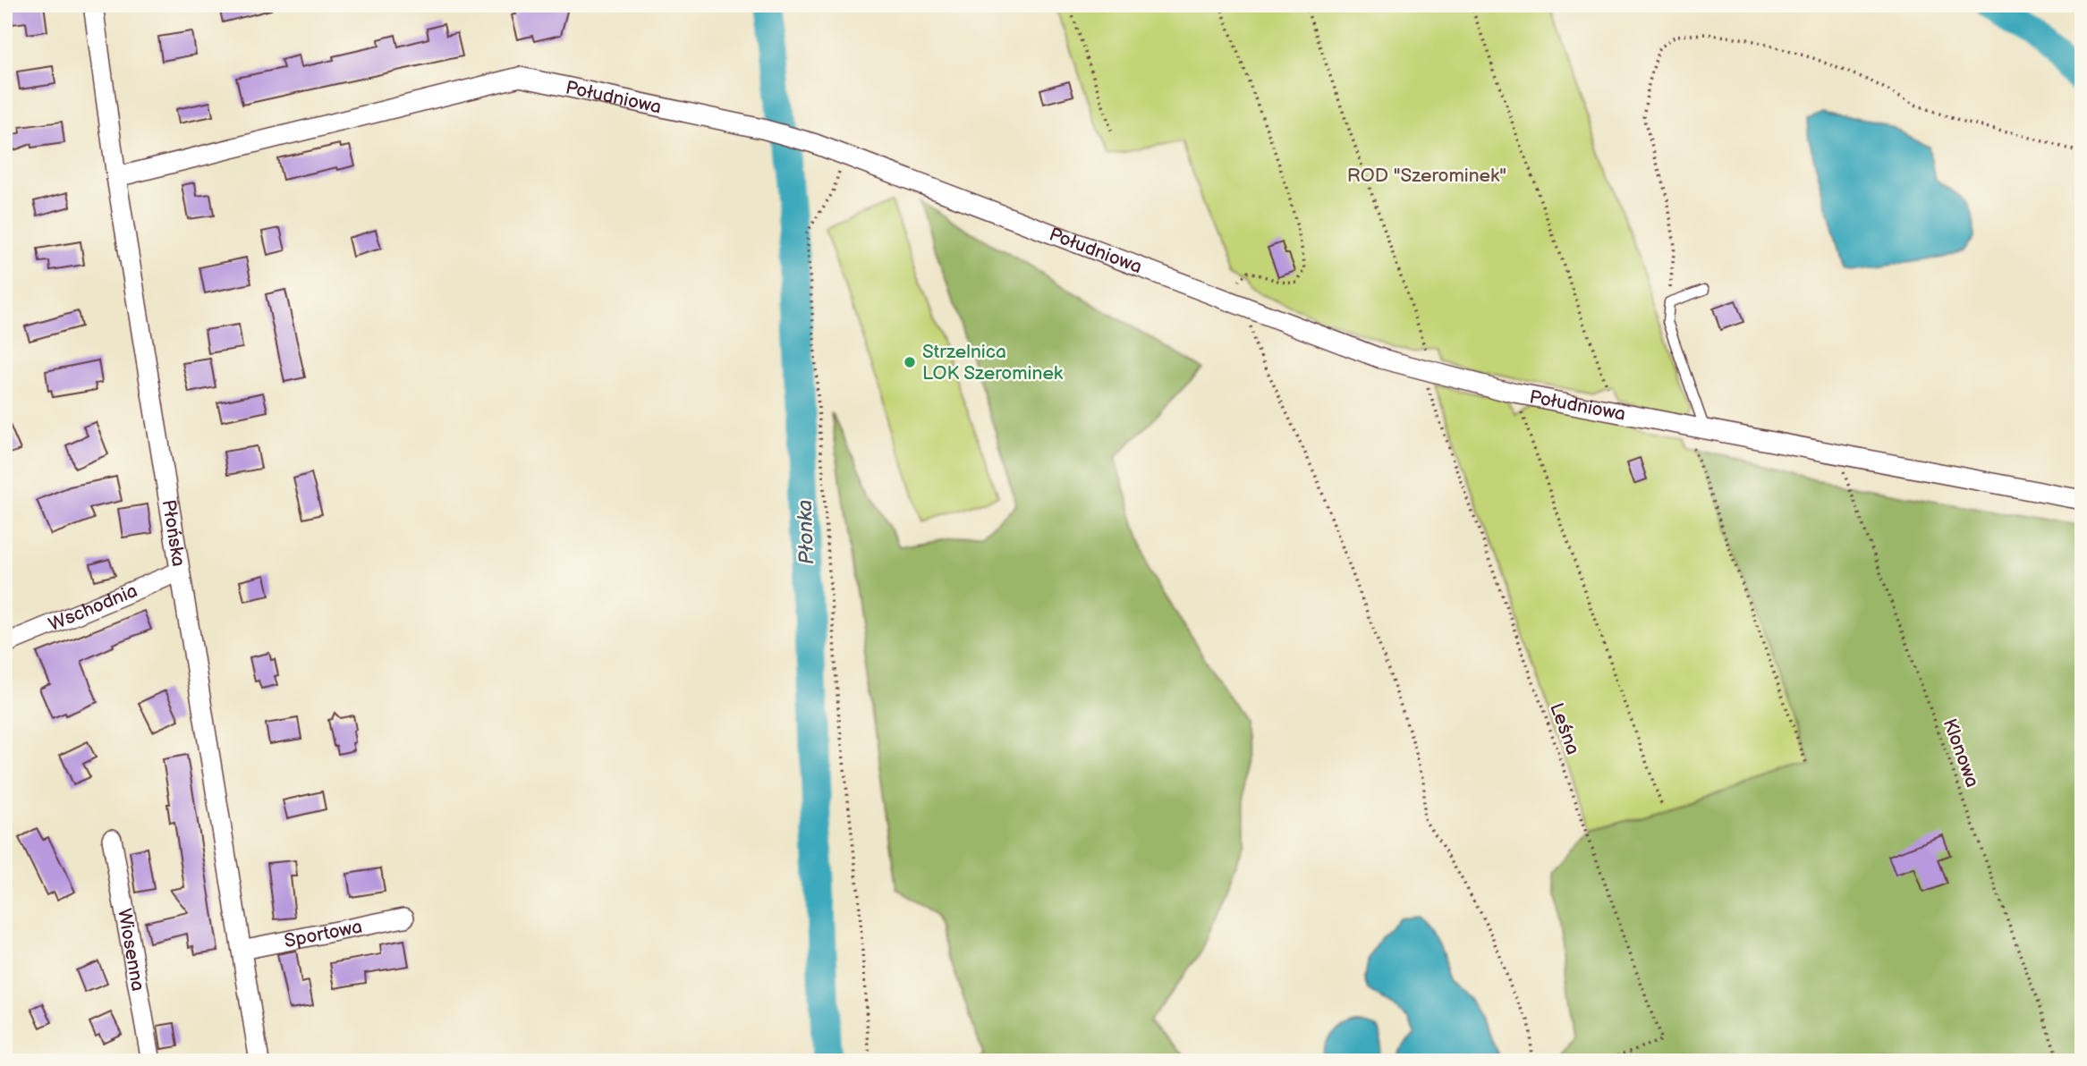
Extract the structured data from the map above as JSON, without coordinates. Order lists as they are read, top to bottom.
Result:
{
  "streets": {
    "street": [
      "Południowa",
      "Płońska",
      "Wschodnia",
      "Sportowa",
      "Wiosenna"
    ],
    "path": ["Leśna", "Klonowa"]
  },
  "crossings": [
    ["Południowa", "Płońska"],
    ["Południowa", "Leśna"],
    ["Południowa", "Klonowa"],
    ["Płońska", "Wschodnia"],
    ["Płońska", "Sportowa"]
  ],
  "water": ["Płonka"],
  "parks": ["ROD \"Szerominek\""],
  "places": ["Strzelnica LOK Szerominek"]
}
